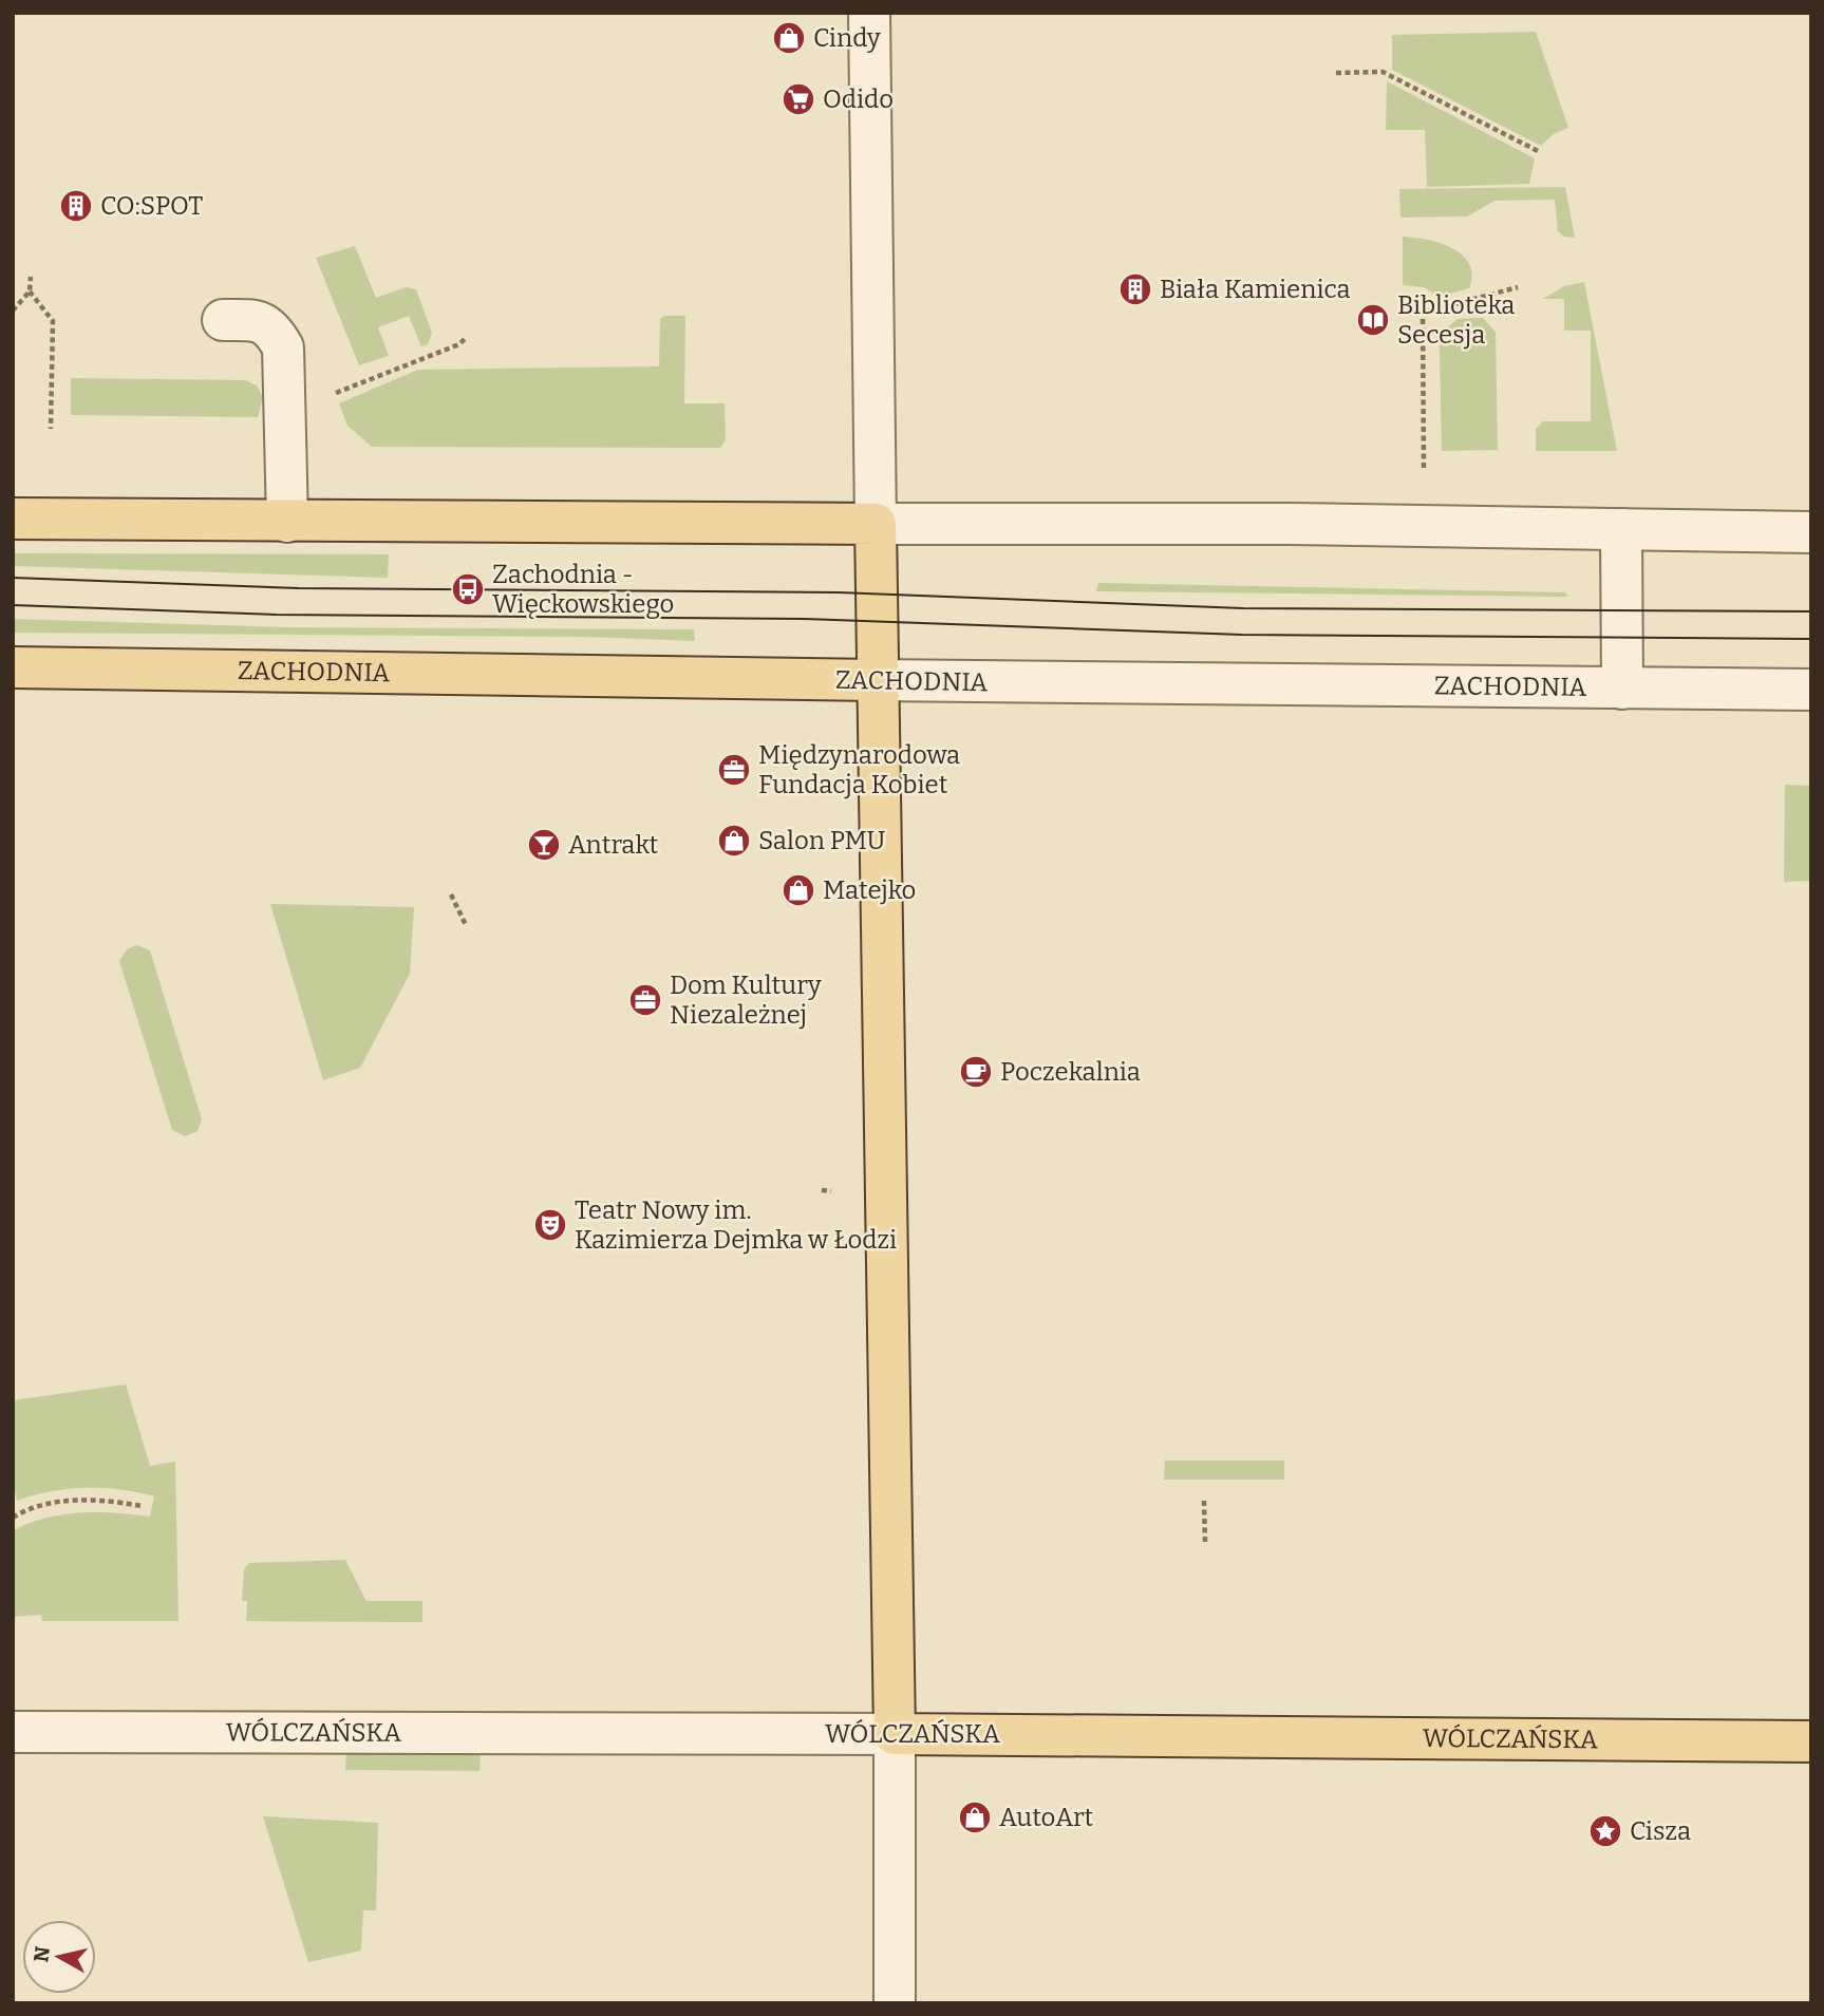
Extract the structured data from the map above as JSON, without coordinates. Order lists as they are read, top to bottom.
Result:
{
  "streets": {
    "main road": ["ZACHODNIA", "WÓLCZAŃSKA"]
  },
  "places": {
    "shop": [
      "Cindy",
      "Salon PMU",
      "Matejko",
      "AutoArt"
    ],
    "supermarket": ["Odido"],
    "building": ["CO:SPOT", "Biała Kamienica"],
    "library": ["Biblioteka Secesja"],
    "bus stop": ["Zachodnia - Więckowskiego"],
    "office": ["Międzynarodowa Fundacja Kobiet", "Dom Kultury Niezależnej"],
    "bar": ["Antrakt"],
    "cafe": ["Poczekalnia"],
    "theatre": ["Teatr Nowy im. Kazimierza Dejmka w Łodzi"],
    "place": ["Cisza"]
  },
  "north": "left"
}
